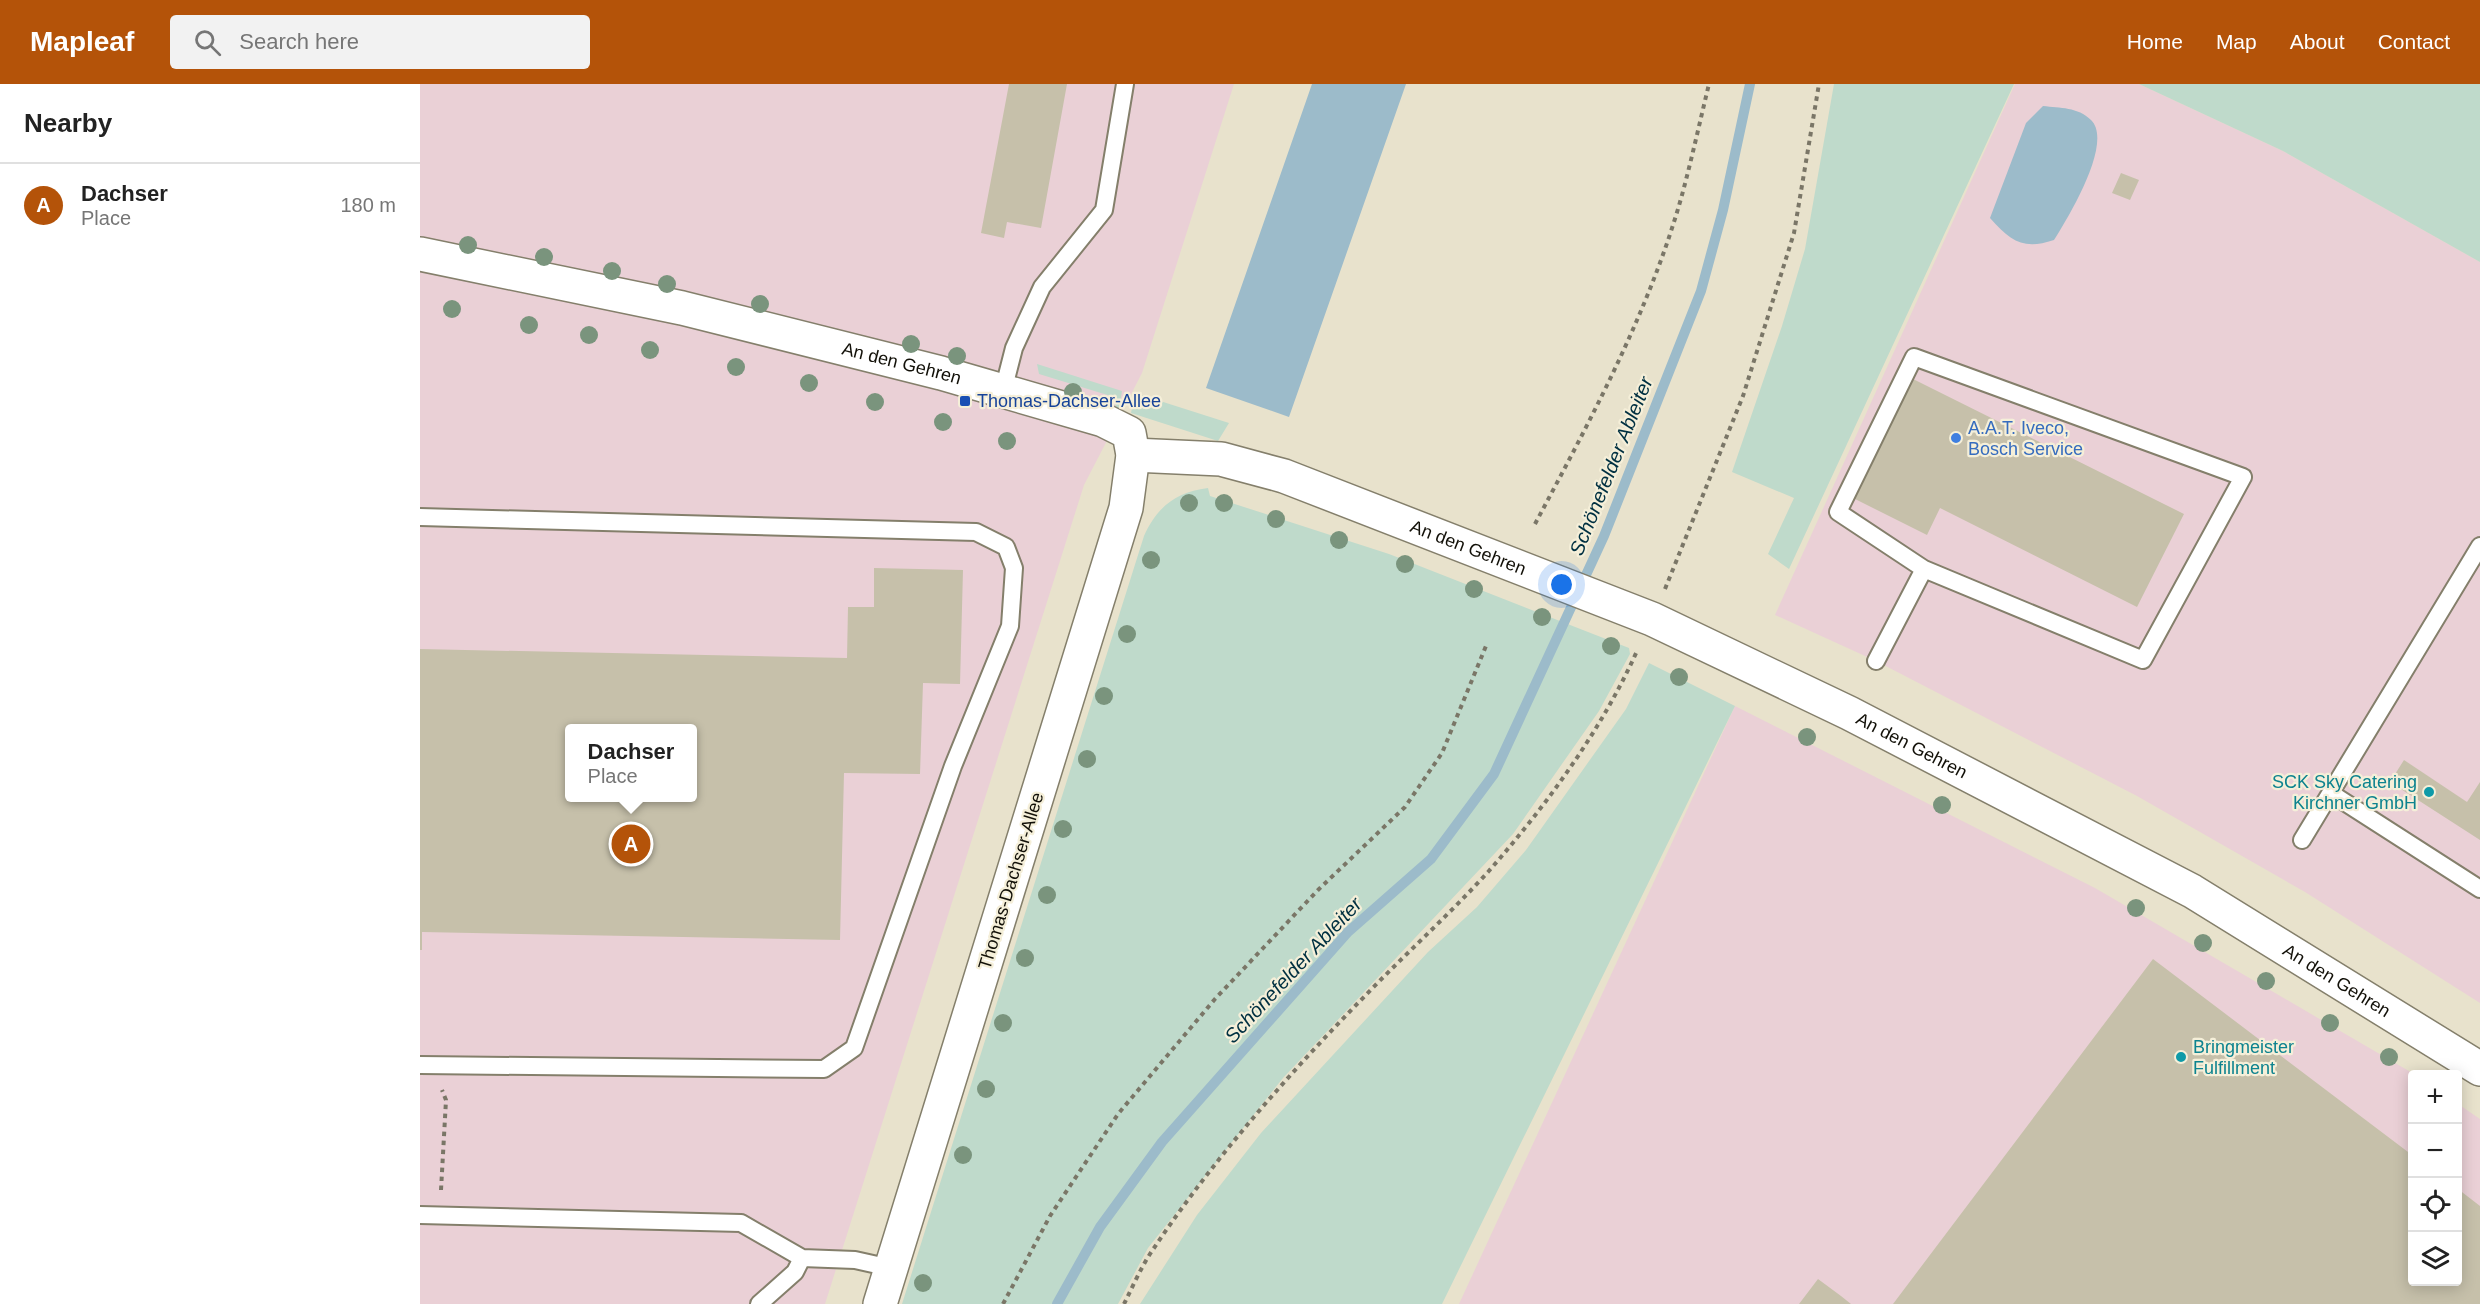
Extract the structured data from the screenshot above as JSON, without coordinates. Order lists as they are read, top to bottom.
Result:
{
  "streets": {
    "street": ["An den Gehren", "Thomas-Dachser-Allee"]
  },
  "crossings": [
    ["An den Gehren", "Thomas-Dachser-Allee"]
  ],
  "water": ["Schönefelder Ableiter"],
  "places": {
    "transit": ["Thomas-Dachser-Allee"],
    "other": ["A.A.T. Iveco, Bosch Service", "SCK Sky Catering Kirchner GmbH", "Bringmeister Fulfillment"]
  },
  "page": {
    "header": "Mapleaf",
    "search": "Search here",
    "nav": [
      "Home",
      "Map",
      "About",
      "Contact"
    ],
    "heading": "Nearby",
    "list": [
      {
        "mark": "A",
        "name": "Dachser",
        "note": "Place",
        "value": "180 m"
      }
    ],
    "popup": ["Dachser", "Place"],
    "pins": "A",
    "map_buttons": ["+", "−"]
  }
}
